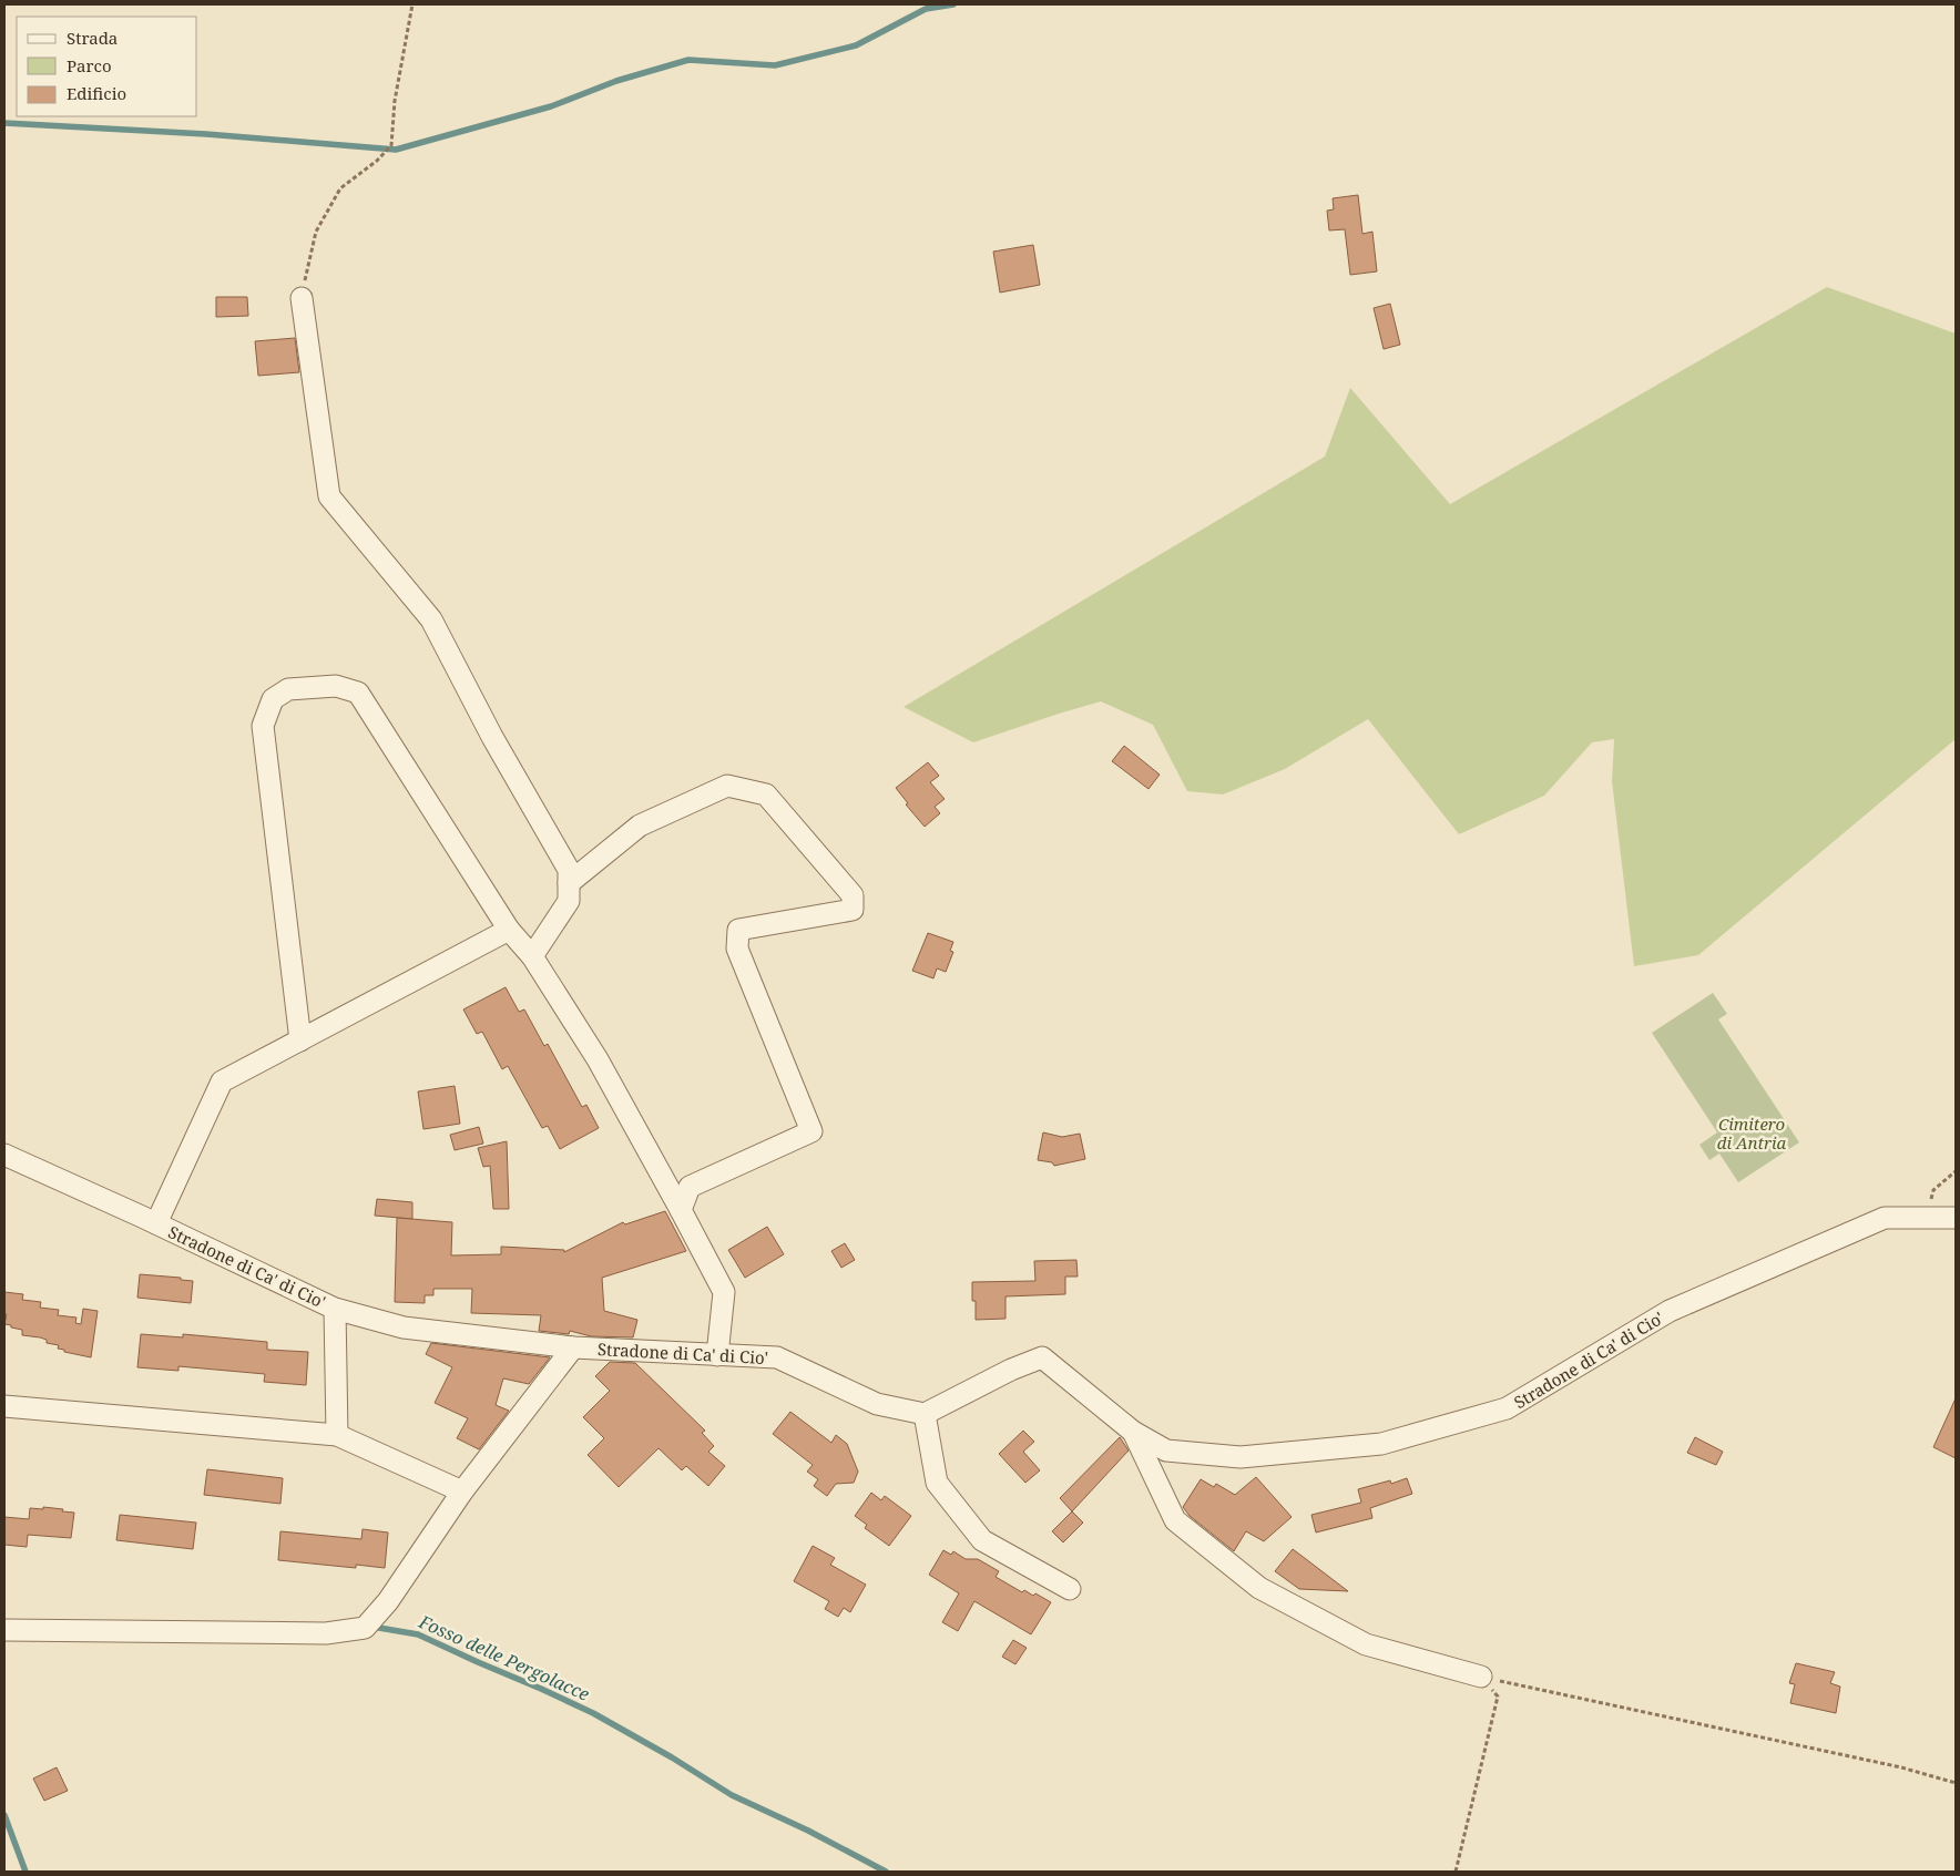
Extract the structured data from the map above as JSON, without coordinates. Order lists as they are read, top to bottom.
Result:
{
  "streets": {
    "street": ["Stradone di Ca' di Cio'"]
  },
  "water": ["Fosso delle Pergolacce"],
  "parks": ["Cimitero di Antria"],
  "legend": ["Strada", "Parco", "Edificio"]
}
